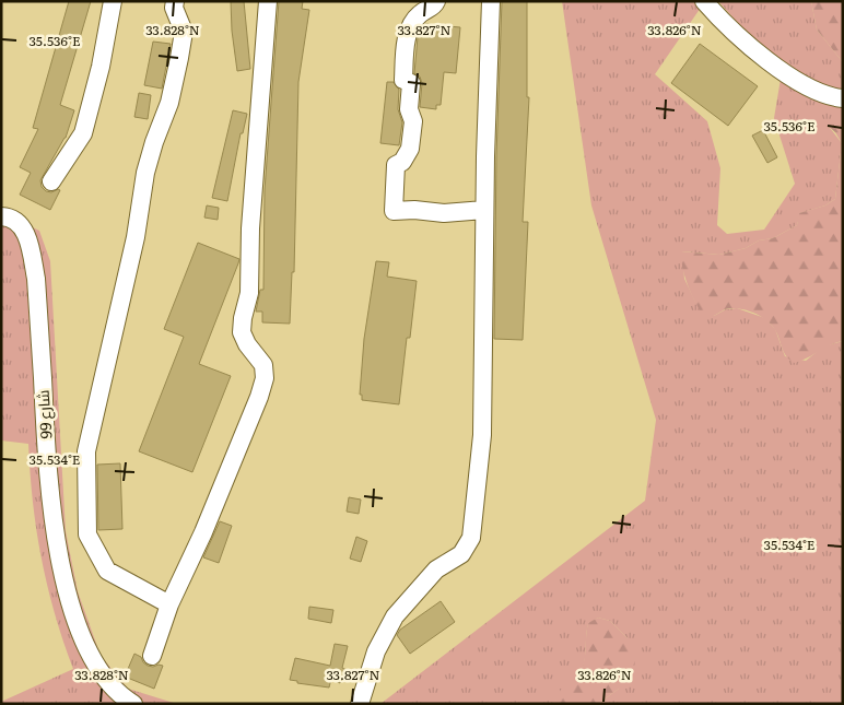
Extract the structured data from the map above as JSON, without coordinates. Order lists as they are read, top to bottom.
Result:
{
  "streets": {
    "street": ["شارع 99"]
  },
  "coordinates": [
    "33.828°N",
    "33.827°N",
    "33.826°N",
    "35.536°E",
    "35.534°E"
  ]
}
